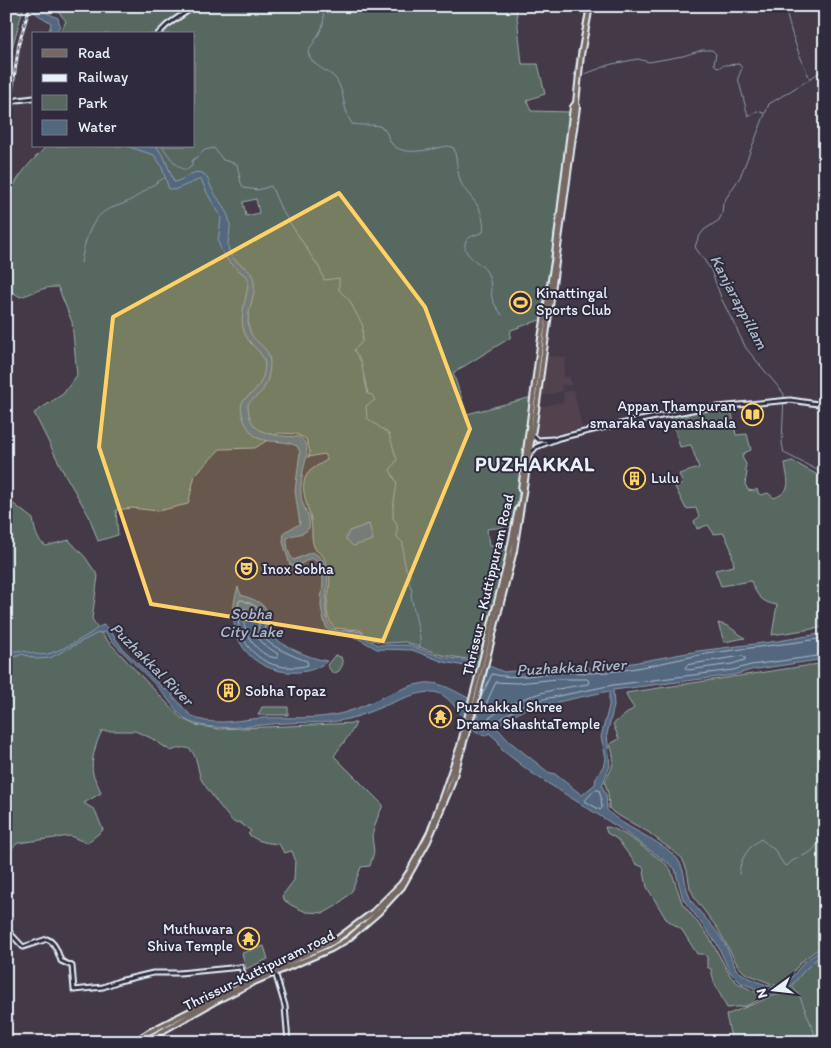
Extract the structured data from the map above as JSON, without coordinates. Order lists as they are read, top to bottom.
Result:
{
  "streets": {
    "main road": ["Thrissur – Kuttippuram Road", "Thrissur-Kuttipuram road"]
  },
  "districts": ["PUZHAKKAL"],
  "water": ["Kanjarappillam", "Sobha City Lake", "Puzhakkal River"],
  "places": {
    "sports": ["Kinattingal Sports Club"],
    "library": ["Appan Thampuran smaraka vayanashaala"],
    "building": ["Lulu", "Sobha Topaz"],
    "theatre": ["Inox Sobha"],
    "temple": ["Puzhakkal Shree Drama ShashtaTemple", "Muthuvara Shiva Temple"]
  },
  "legend": [
    "Road",
    "Railway",
    "Park",
    "Water"
  ],
  "north": "left"
}
